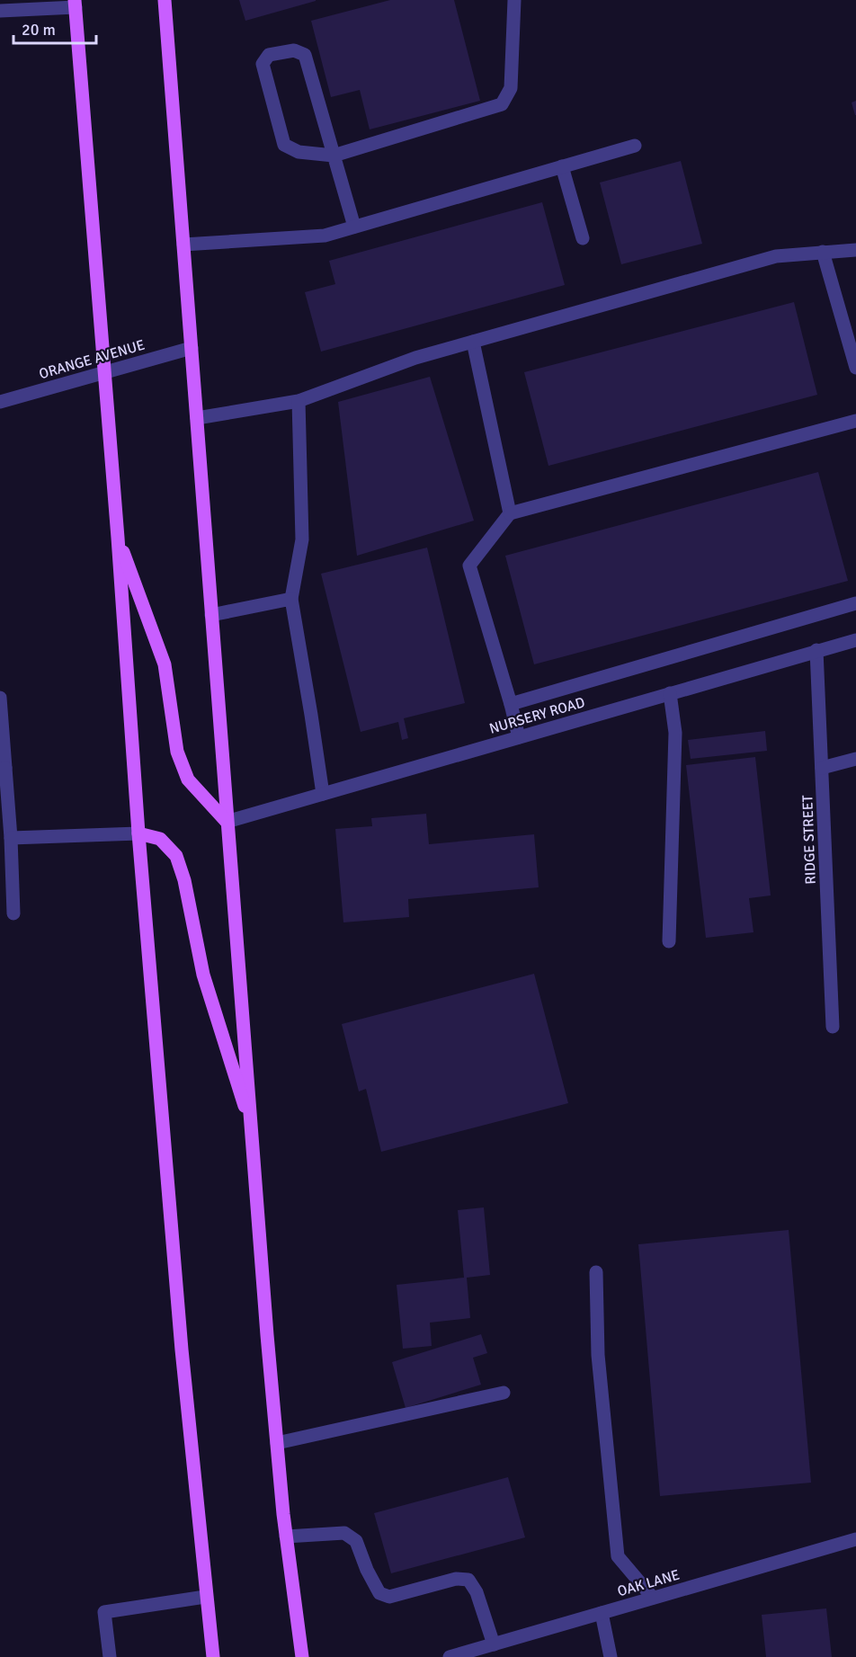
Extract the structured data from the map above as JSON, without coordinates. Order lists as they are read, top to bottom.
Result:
{
  "streets": {
    "street": [
      "ORANGE AVENUE",
      "NURSERY ROAD",
      "RIDGE STREET",
      "OAK LANE"
    ]
  },
  "crossings": [
    ["NURSERY ROAD", "RIDGE STREET"]
  ],
  "scale_bar": "20 m"
}
